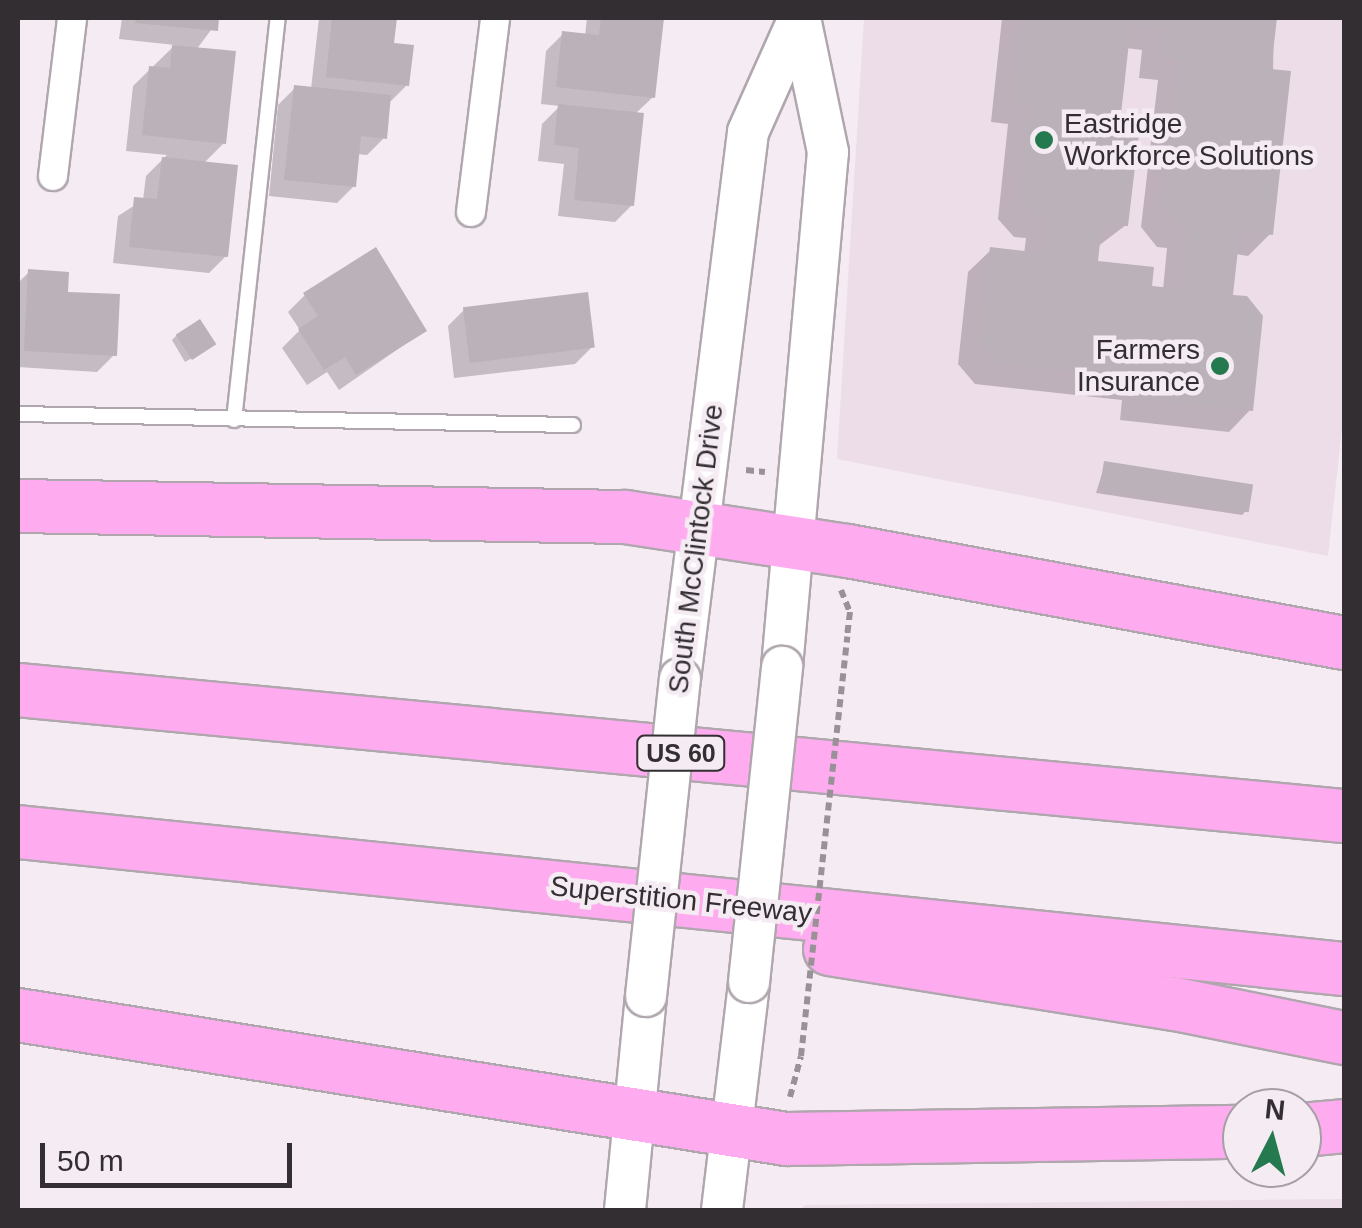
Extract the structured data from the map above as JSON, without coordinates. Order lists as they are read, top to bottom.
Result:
{
  "streets": {
    "highway": ["US 60", "Superstition Freeway"],
    "main road": ["South McClintock Drive"]
  },
  "places": ["Eastridge Workforce Solutions", "Farmers Insurance"],
  "scale_bar": "50 m",
  "north": "top"
}
